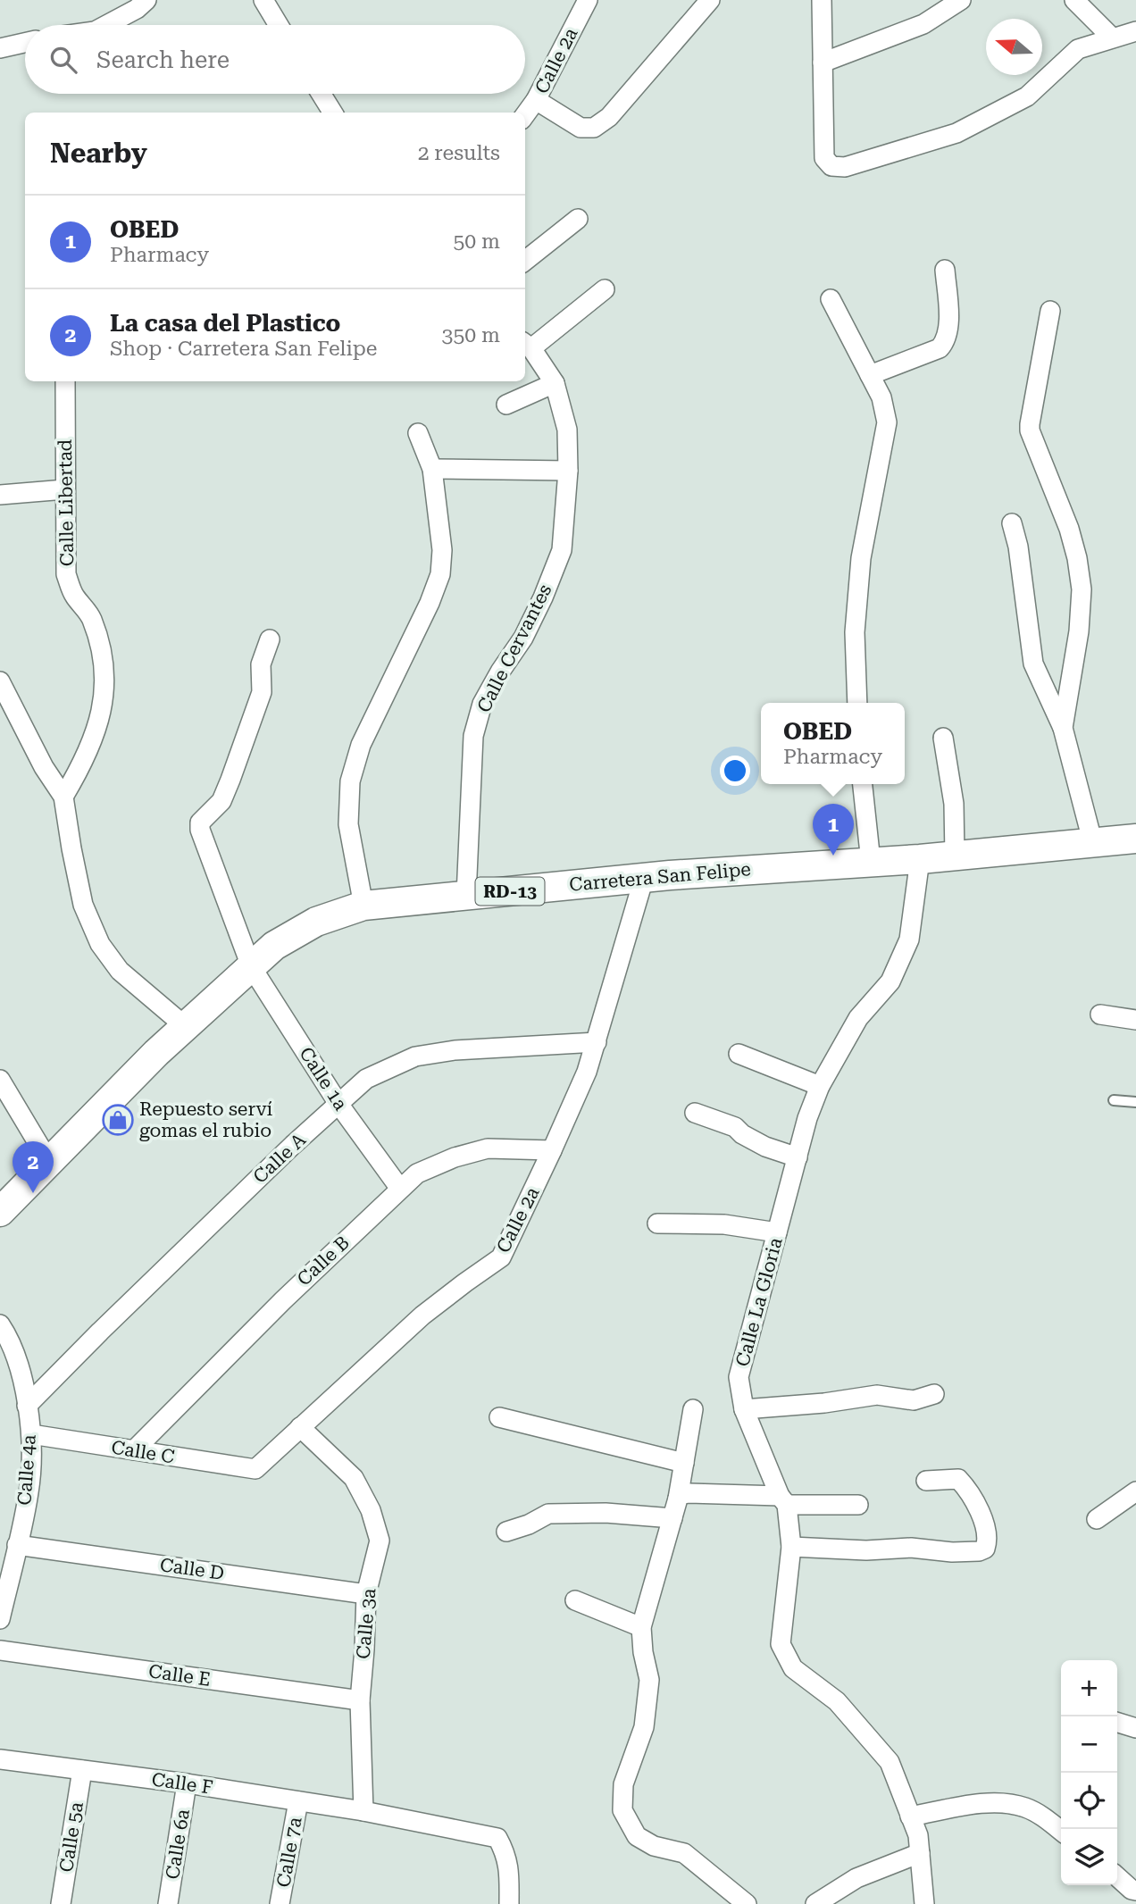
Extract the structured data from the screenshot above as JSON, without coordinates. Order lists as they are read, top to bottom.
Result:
{
  "streets": {
    "main road": ["Carretera San Felipe", "RD-13"],
    "street": [
      "Calle 2a",
      "Calle Libertad",
      "Calle Cervantes",
      "Calle 1a",
      "Calle A",
      "Calle B",
      "Calle La Gloria",
      "Calle C",
      "Calle 4a",
      "Calle D",
      "Calle 3a",
      "Calle E",
      "Calle F",
      "Calle 5a",
      "Calle 6a",
      "Calle 7a"
    ]
  },
  "crossings": [
    ["Calle 2a", "Carretera San Felipe"],
    ["Calle 2a", "Calle A"],
    ["Calle 2a", "Calle B"],
    ["Calle 2a", "Calle C"],
    ["Calle 2a", "Calle 3a"],
    ["Calle Cervantes", "Carretera San Felipe"],
    ["Carretera San Felipe", "Calle 1a"],
    ["Carretera San Felipe", "Calle La Gloria"],
    ["Calle 1a", "Calle A"],
    ["Calle 1a", "Calle B"],
    ["Calle A", "Calle 4a"],
    ["Calle B", "Calle C"],
    ["Calle C", "Calle 4a"],
    ["Calle 4a", "Calle D"],
    ["Calle D", "Calle 3a"],
    ["Calle 3a", "Calle E"],
    ["Calle 3a", "Calle F"],
    ["Calle F", "Calle 5a"],
    ["Calle F", "Calle 6a"],
    ["Calle F", "Calle 7a"]
  ],
  "places": {
    "shop": ["Repuesto serví gomas el rubio"]
  },
  "north": "left",
  "page": {
    "search": "Search here",
    "heading": ["Nearby", "2 results"],
    "list": [
      {
        "mark": "1",
        "name": "OBED",
        "note": "Pharmacy",
        "value": "50 m"
      },
      {
        "mark": "2",
        "name": "La casa del Plastico",
        "note": "Shop · Carretera San Felipe",
        "value": "350 m"
      }
    ],
    "popup": ["OBED", "Pharmacy"],
    "pins": ["1", "2"],
    "map_buttons": ["+", "−"]
  }
}
